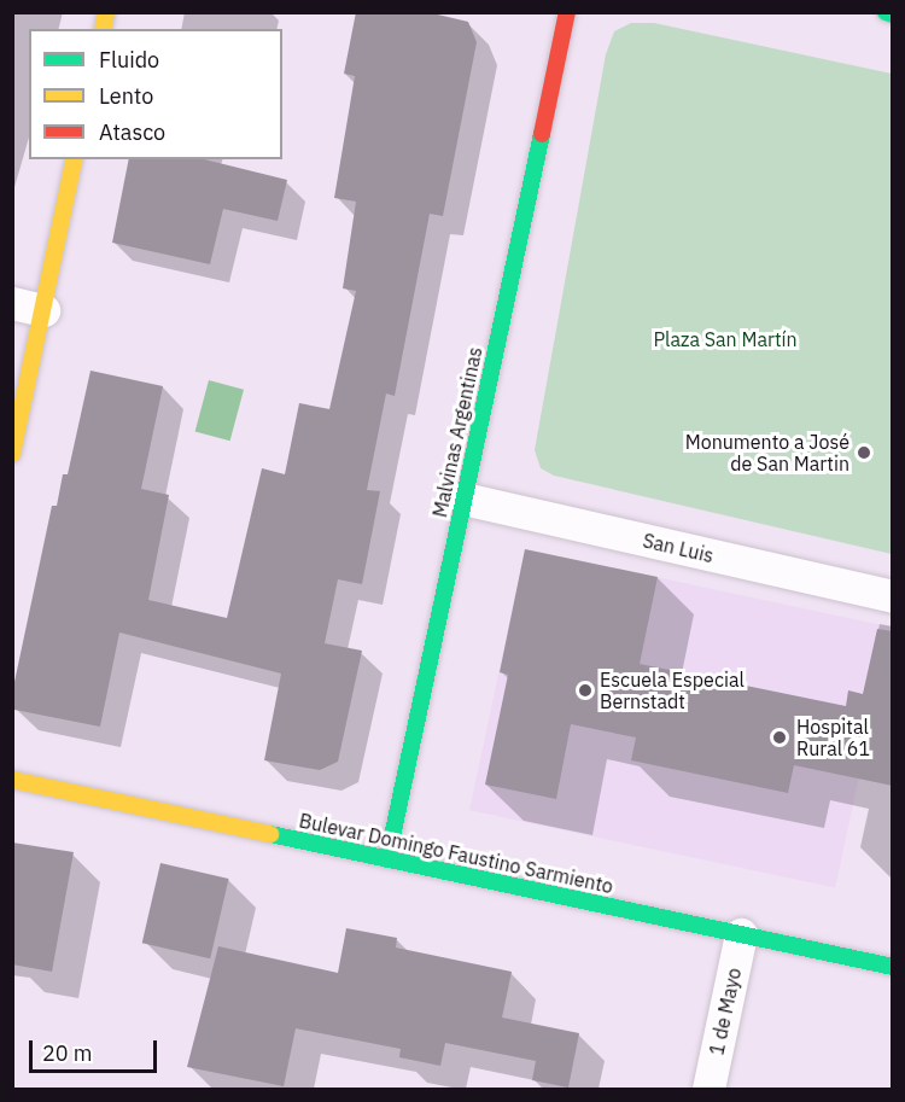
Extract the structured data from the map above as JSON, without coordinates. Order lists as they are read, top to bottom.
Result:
{
  "streets": {
    "street": [
      "Malvinas Argentinas",
      "San Luis",
      "Bulevar Domingo Faustino Sarmiento",
      "1 de Mayo"
    ]
  },
  "crossings": [
    ["Malvinas Argentinas", "San Luis"],
    ["Malvinas Argentinas", "Bulevar Domingo Faustino Sarmiento"],
    ["Bulevar Domingo Faustino Sarmiento", "1 de Mayo"]
  ],
  "parks": ["Plaza San Martín"],
  "places": ["Monumento a José de San Martin", "Escuela Especial Bernstadt", "Hospital Rural 61"],
  "legend": ["Fluido", "Lento", "Atasco"],
  "scale_bar": "20 m"
}
